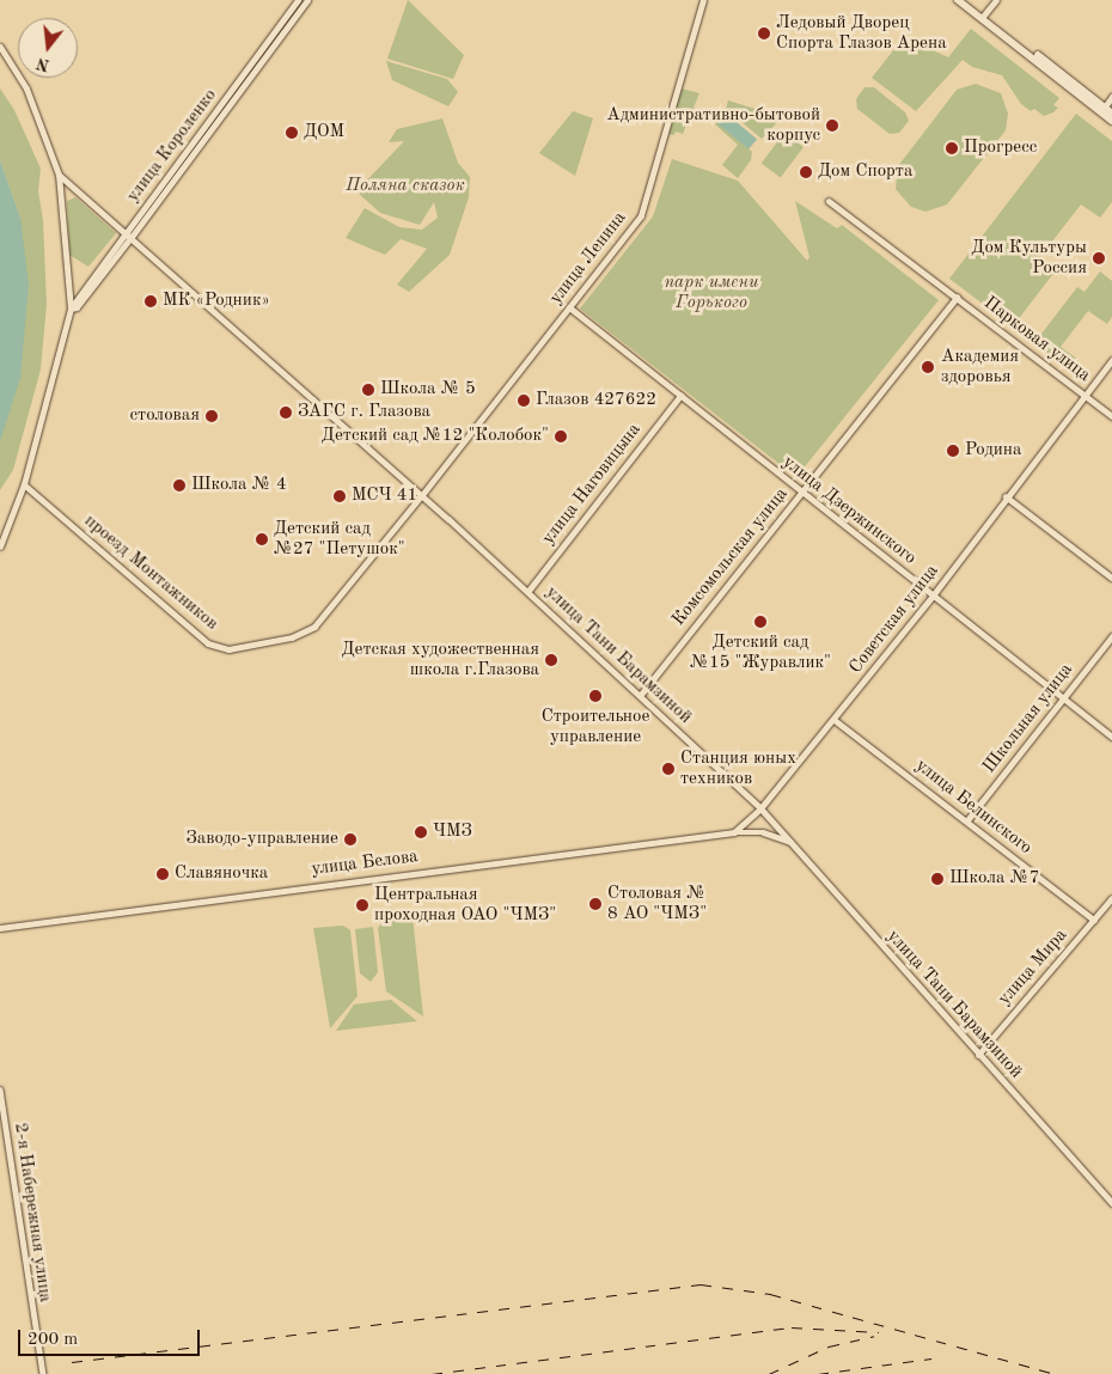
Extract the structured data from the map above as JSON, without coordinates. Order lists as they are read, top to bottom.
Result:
{
  "streets": {
    "street": [
      "улица Короленко",
      "улица Ленина",
      "Парковая улица",
      "улица Наговицына",
      "улица Дзержинского",
      "Комсомольская улица",
      "проезд Монтажников",
      "Советская улица",
      "улица Тани Барамзиной",
      "Школьная улица",
      "улица Белинского",
      "улица Белова",
      "улица Мира",
      "2-я Набережная улица"
    ]
  },
  "crossings": [
    ["улица Короленко", "улица Тани Барамзиной"],
    ["улица Ленина", "улица Дзержинского"],
    ["улица Ленина", "проезд Монтажников"],
    ["улица Ленина", "улица Тани Барамзиной"],
    ["Парковая улица", "Комсомольская улица"],
    ["Парковая улица", "Советская улица"],
    ["улица Наговицына", "улица Дзержинского"],
    ["улица Наговицына", "улица Тани Барамзиной"],
    ["улица Дзержинского", "Комсомольская улица"],
    ["улица Дзержинского", "Советская улица"],
    ["улица Дзержинского", "Школьная улица"],
    ["Комсомольская улица", "улица Тани Барамзиной"],
    ["проезд Монтажников", "улица Тани Барамзиной"],
    ["Советская улица", "улица Тани Барамзиной"],
    ["Советская улица", "улица Белинского"],
    ["улица Тани Барамзиной", "улица Белова"],
    ["улица Тани Барамзиной", "улица Мира"],
    ["Школьная улица", "улица Белинского"],
    ["улица Белинского", "улица Мира"]
  ],
  "parks": ["Поляна сказок", "парк имени Горького"],
  "places": [
    "Ледовый Дворец Спорта Глазов Арена",
    "Административно-бытовой корпус",
    "ДОМ",
    "Прогресс",
    "Дом Спорта",
    "Дом Культуры Россия",
    "МК «Родник»",
    "Академия здоровья",
    "Школа № 5",
    "Глазов 427622",
    "ЗАГС г. Глазова",
    "столовая",
    "Детский сад №12 \"Колобок\"",
    "Родина",
    "Школа № 4",
    "МСЧ 41",
    "Детский сад №27 \"Петушок\"",
    "Детский сад №15 \"Журавлик\"",
    "Детская художественная школа г.Глазова",
    "Строительное управление",
    "Станция юных техников",
    "ЧМЗ",
    "Заводо-управление",
    "Славяночка",
    "Школа №7",
    "Столовая № 8 АО \"ЧМЗ\"",
    "Центральная проходная ОАО \"ЧМЗ\""
  ],
  "scale_bar": "200 m",
  "north": "bottom"
}
